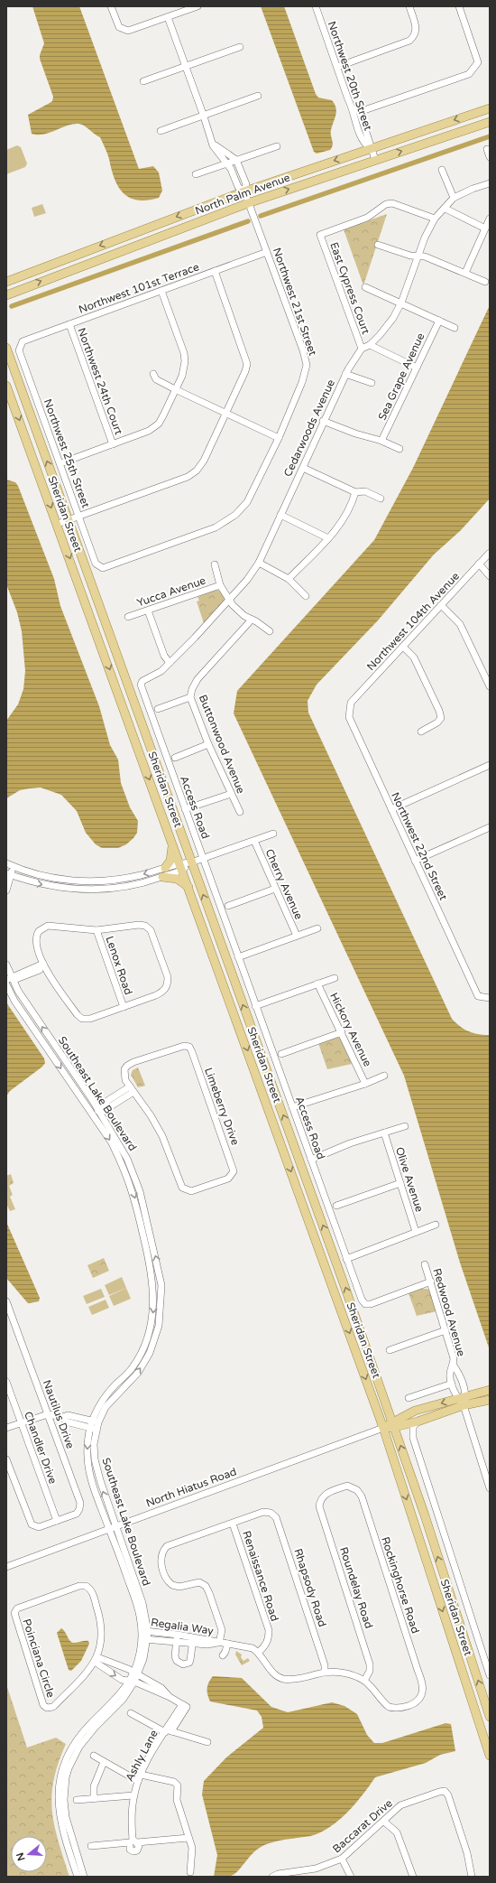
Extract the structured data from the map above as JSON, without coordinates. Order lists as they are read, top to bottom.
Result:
{
  "streets": {
    "main road": ["North Palm Avenue", "Sheridan Street", "North Hiatus Road"],
    "street": [
      "Northwest 20th Street",
      "Northwest 101st Terrace",
      "East Cypress Court",
      "Northwest 21st Street",
      "Sea Grape Avenue",
      "Northwest 24th Court",
      "Cedarwoods Avenue",
      "Northwest 25th Street",
      "Yucca Avenue",
      "Northwest 104th Avenue",
      "Buttonwood Avenue",
      "Access Road",
      "Northwest 22nd Street",
      "Cherry Avenue",
      "Lenox Road",
      "Hickory Avenue",
      "Southeast Lake Boulevard",
      "Limeberry Drive",
      "Olive Avenue",
      "Redwood Avenue",
      "Nautilus Drive",
      "Chandler Drive",
      "Renaissance Road",
      "Rockinghorse Road",
      "Rhapsody Road",
      "Roundelay Road",
      "Regalia Way",
      "Poinciana Circle",
      "Ashly Lane",
      "Baccarat Drive"
    ]
  },
  "crossings": [
    ["Northwest 20th Street", "North Palm Avenue"],
    ["North Palm Avenue", "Northwest 21st Street"],
    ["Northwest 101st Terrace", "Northwest 21st Street"],
    ["Northwest 101st Terrace", "Northwest 24th Court"],
    ["Northwest 101st Terrace", "Northwest 25th Street"],
    ["East Cypress Court", "Cedarwoods Avenue"],
    ["Northwest 21st Street", "Northwest 25th Street"],
    ["Cedarwoods Avenue", "Access Road"],
    ["Sheridan Street", "North Hiatus Road"],
    ["Northwest 104th Avenue", "Northwest 22nd Street"],
    ["Access Road", "Redwood Avenue"],
    ["Southeast Lake Boulevard", "North Hiatus Road"],
    ["Southeast Lake Boulevard", "Regalia Way"],
    ["Southeast Lake Boulevard", "Ashly Lane"],
    ["Redwood Avenue", "North Hiatus Road"],
    ["Nautilus Drive", "Chandler Drive"],
    ["Renaissance Road", "Rhapsody Road"],
    ["Renaissance Road", "Regalia Way"],
    ["Rockinghorse Road", "Roundelay Road"]
  ],
  "north": "left"
}
